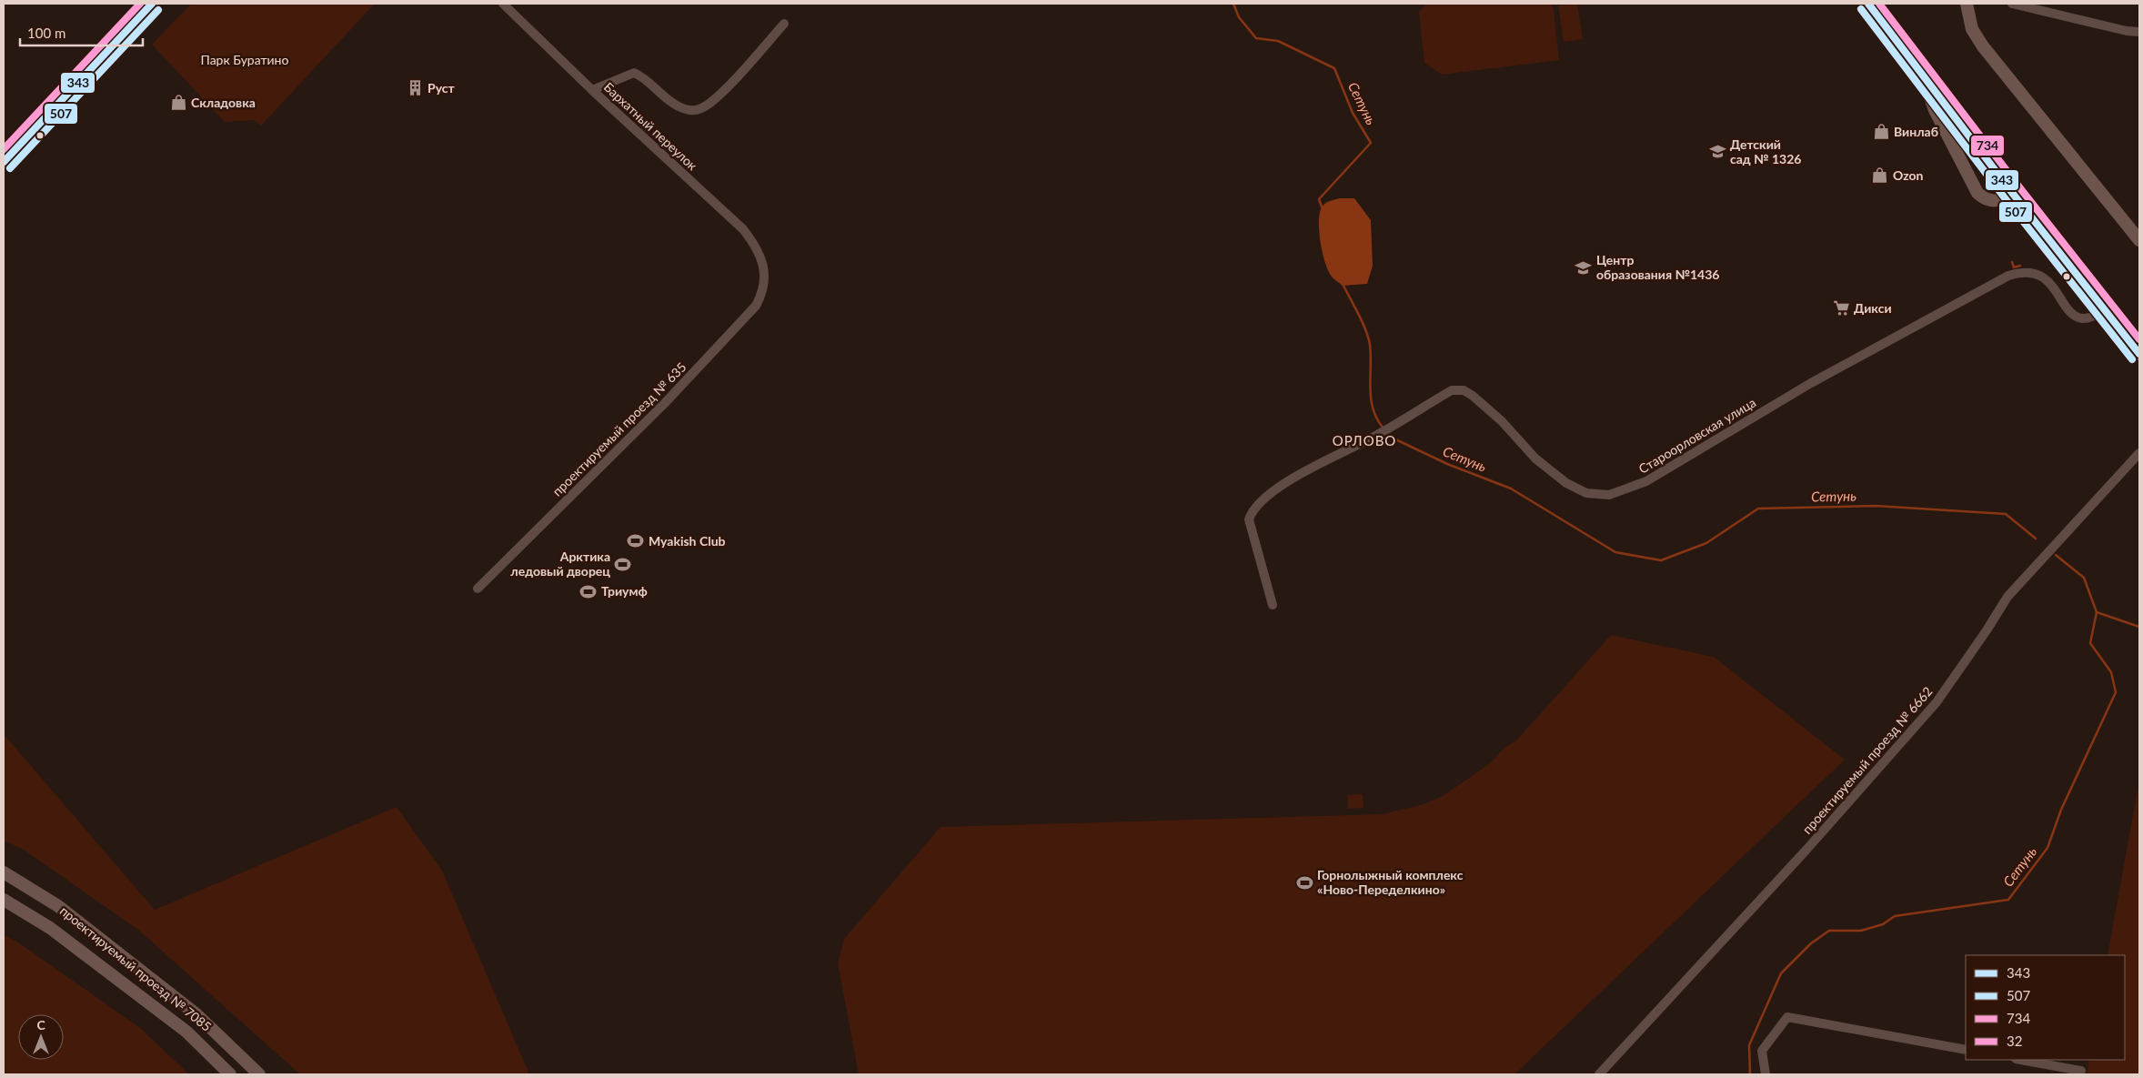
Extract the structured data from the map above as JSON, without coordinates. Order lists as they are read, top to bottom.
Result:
{
  "streets": {
    "main road": ["проектируемый проезд № 7085"],
    "street": [
      "Бархатный переулок",
      "проектируемый проезд № 635",
      "Староорловская улица",
      "проектируемый проезд № 6662"
    ]
  },
  "crossings": [
    ["Бархатный переулок", "проектируемый проезд № 635"]
  ],
  "districts": ["ОРЛОВО"],
  "water": ["Сетунь"],
  "parks": ["Парк Буратино"],
  "places": {
    "building": ["Руст"],
    "shop": ["Складовка", "Винлаб", "Ozon"],
    "school or university": ["Детский сад № 1326", "Центр образования №1436"],
    "supermarket": ["Дикси"],
    "sports": [
      "Myakish Club",
      "Арктика ледовый дворец",
      "Триумф",
      "Горнолыжный комплекс «Ново-Переделкино»"
    ]
  },
  "lines": [
    "transit line 343",
    "transit line 734",
    "transit line 32",
    "transit line 507"
  ],
  "legend": [
    "343",
    "507",
    "734",
    "32"
  ],
  "scale_bar": "100 m",
  "north": "top"
}
